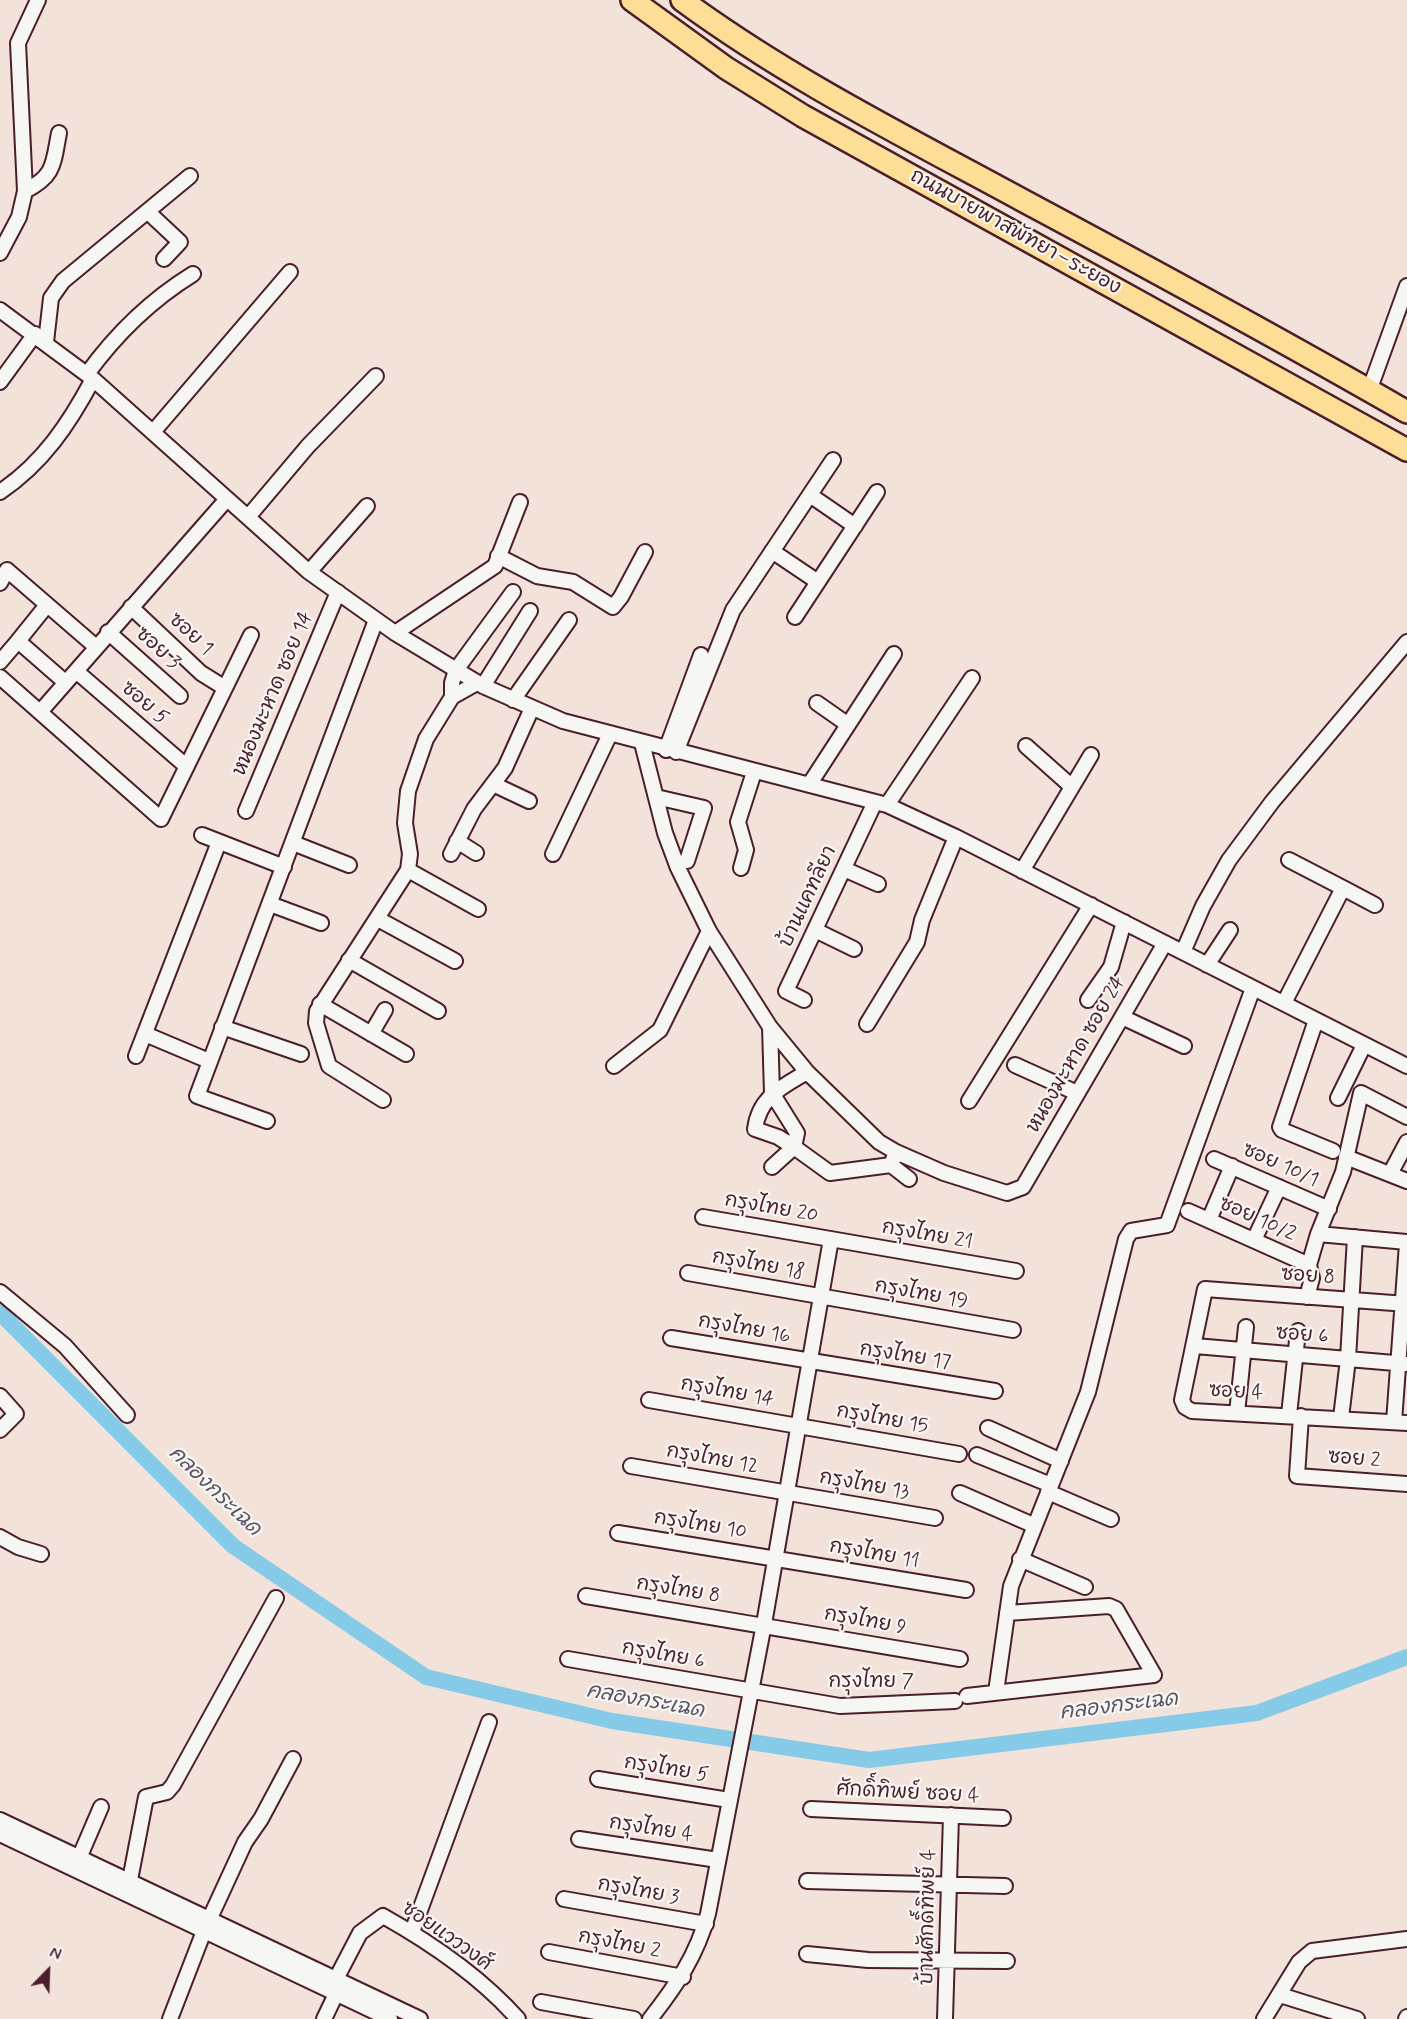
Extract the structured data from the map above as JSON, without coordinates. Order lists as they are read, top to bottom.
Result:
{
  "streets": {
    "highway": ["ถนนบายพาสพัทยา–ระยอง"],
    "street": [
      "ซอย 1",
      "ซอย 3",
      "หนองมะหาด ซอย 14",
      "ซอย 5",
      "บ้านแคทลียา",
      "หนองมะหาด ซอย 24",
      "ซอย 10/1",
      "กรุงไทย 20",
      "ซอย 10/2",
      "กรุงไทย 21",
      "กรุงไทย 18",
      "ซอย 8",
      "กรุงไทย 19",
      "กรุงไทย 16",
      "ซอย 6",
      "กรุงไทย 17",
      "กรุงไทย 14",
      "ซอย 4",
      "กรุงไทย 15",
      "กรุงไทย 12",
      "ซอย 2",
      "กรุงไทย 13",
      "กรุงไทย 10",
      "กรุงไทย 11",
      "กรุงไทย 8",
      "กรุงไทย 9",
      "กรุงไทย 6",
      "กรุงไทย 7",
      "กรุงไทย 5",
      "ศักดิ์ทิพย์ ซอย 4",
      "กรุงไทย 4",
      "กรุงไทย 3",
      "บ้านศักดิ์ทิพย์ 4",
      "ซอยแวววงศ์",
      "กรุงไทย 2"
    ]
  },
  "crossings": [
    ["กรุงไทย 20", "กรุงไทย 21"],
    ["กรุงไทย 18", "กรุงไทย 19"],
    ["ซอย 8", "ซอย 4"],
    ["กรุงไทย 16", "กรุงไทย 17"],
    ["ซอย 6", "ซอย 4"],
    ["กรุงไทย 14", "กรุงไทย 15"],
    ["ซอย 4", "ซอย 2"],
    ["กรุงไทย 12", "กรุงไทย 13"],
    ["กรุงไทย 10", "กรุงไทย 11"],
    ["กรุงไทย 8", "กรุงไทย 9"],
    ["กรุงไทย 6", "กรุงไทย 7"],
    ["ศักดิ์ทิพย์ ซอย 4", "บ้านศักดิ์ทิพย์ 4"]
  ],
  "water": ["คลองกระเฉด"],
  "north": "top right"
}
